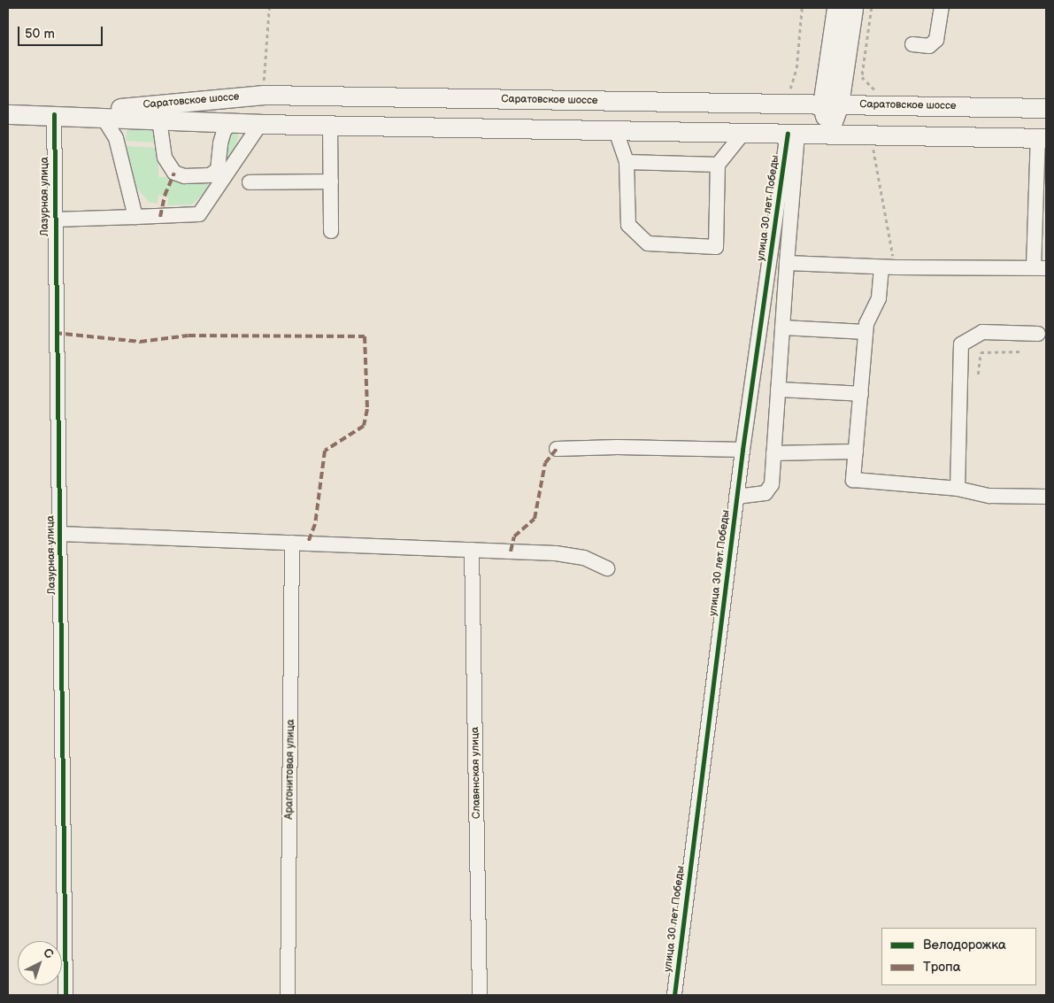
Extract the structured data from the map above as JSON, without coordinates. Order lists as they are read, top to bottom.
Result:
{
  "streets": {
    "main road": ["Саратовское шоссе"],
    "street": [
      "Лазурная улица",
      "улица 30 лет Победы",
      "Арагонитовая улица",
      "Славянская улица"
    ]
  },
  "crossings": [
    ["Саратовское шоссе", "Лазурная улица"],
    ["Саратовское шоссе", "улица 30 лет Победы"]
  ],
  "legend": ["Велодорожка", "Тропа"],
  "scale_bar": "50 m",
  "north": "top right"
}
